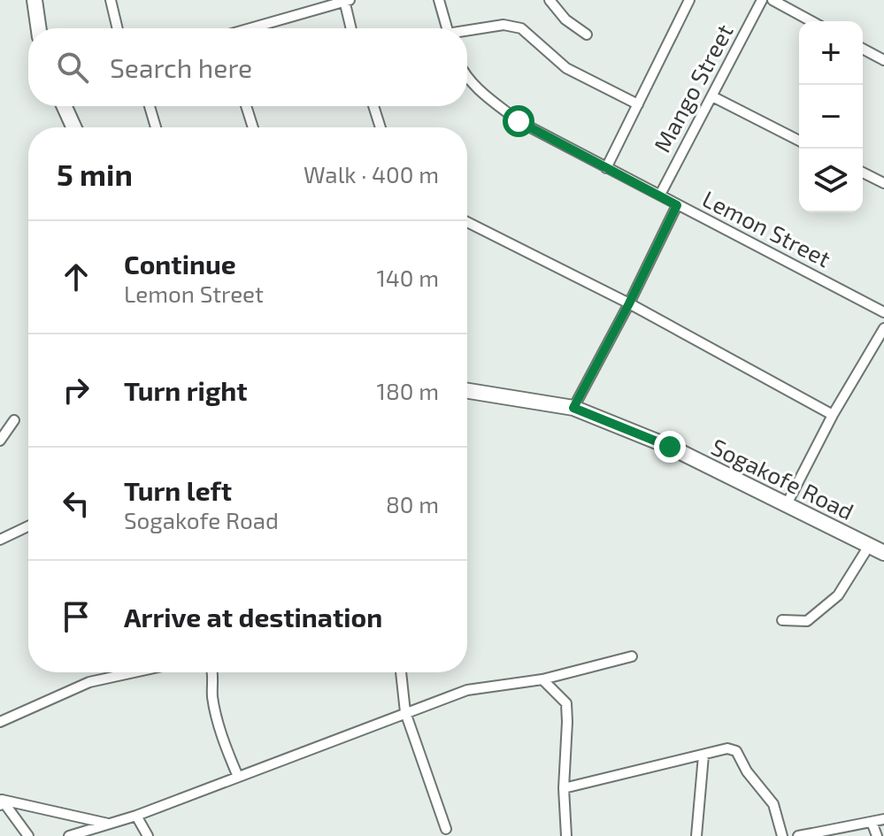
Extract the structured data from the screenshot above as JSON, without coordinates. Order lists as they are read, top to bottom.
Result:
{
  "streets": {
    "main road": ["Sogakofe Road"],
    "street": ["Mango Street", "Lemon Street"]
  },
  "crossings": [
    ["Mango Street", "Lemon Street"]
  ],
  "page": {
    "map_buttons": ["+", "−"],
    "search": "Search here",
    "heading": ["5 min", "Walk · 400 m"],
    "list": [
      ["Continue", "Lemon Street", "140 m"],
      ["Turn right", "180 m"],
      ["Turn left", "Sogakofe Road", "80 m"],
      "Arrive at destination"
    ]
  }
}
